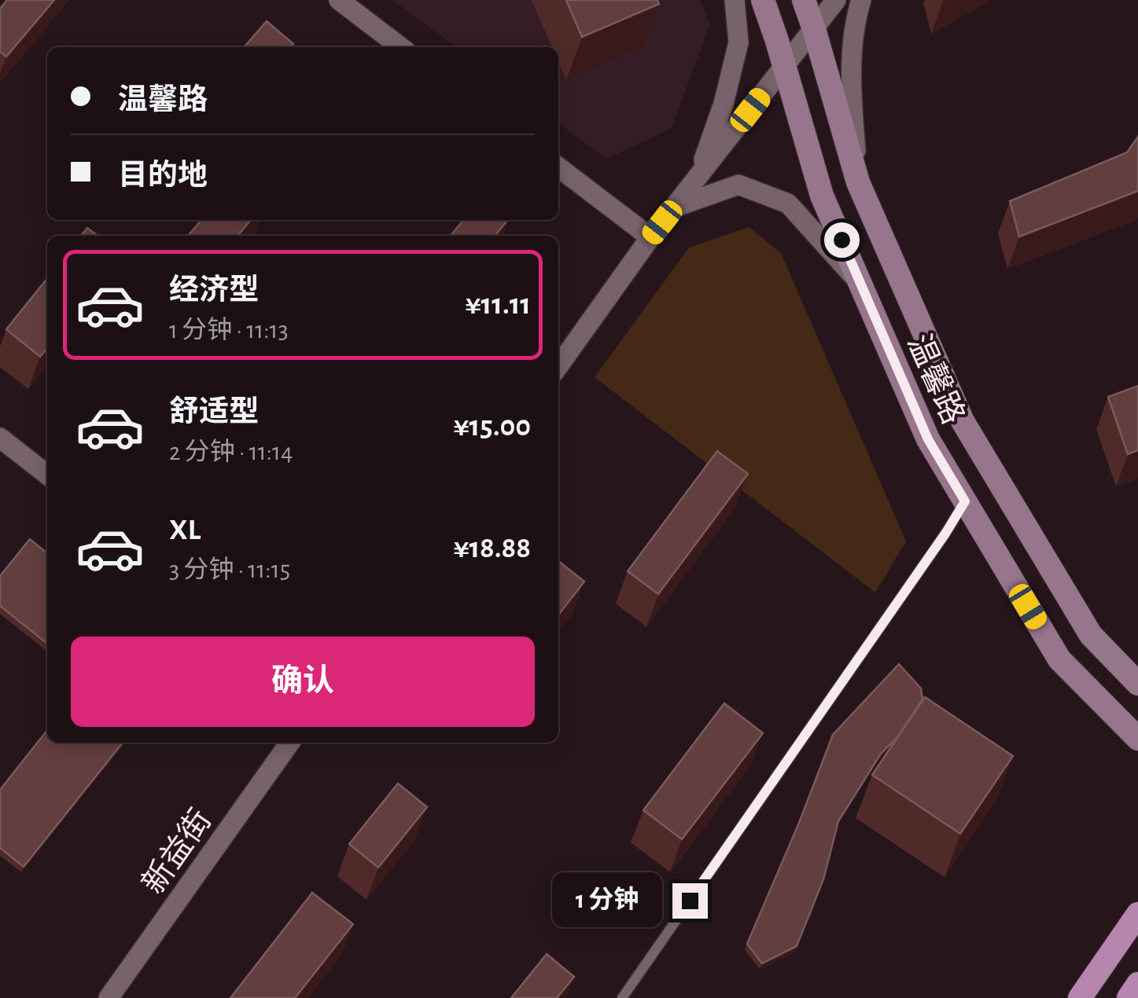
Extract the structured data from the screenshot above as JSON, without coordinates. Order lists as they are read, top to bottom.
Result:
{
  "streets": {
    "main road": ["温馨路"],
    "street": ["新益街"]
  },
  "page": {
    "banner": ["温馨路", "目的地"],
    "list": [
      {
        "name": "经济型",
        "note": "1 分钟 · 11:13",
        "value": "¥11.11"
      },
      {
        "name": "舒适型",
        "note": "2 分钟 · 11:14",
        "value": "¥15.00"
      },
      {
        "name": "XL",
        "note": "3 分钟 · 11:15",
        "value": "¥18.88"
      }
    ],
    "buttons": "确认",
    "bubble": "1 分钟"
  }
}
